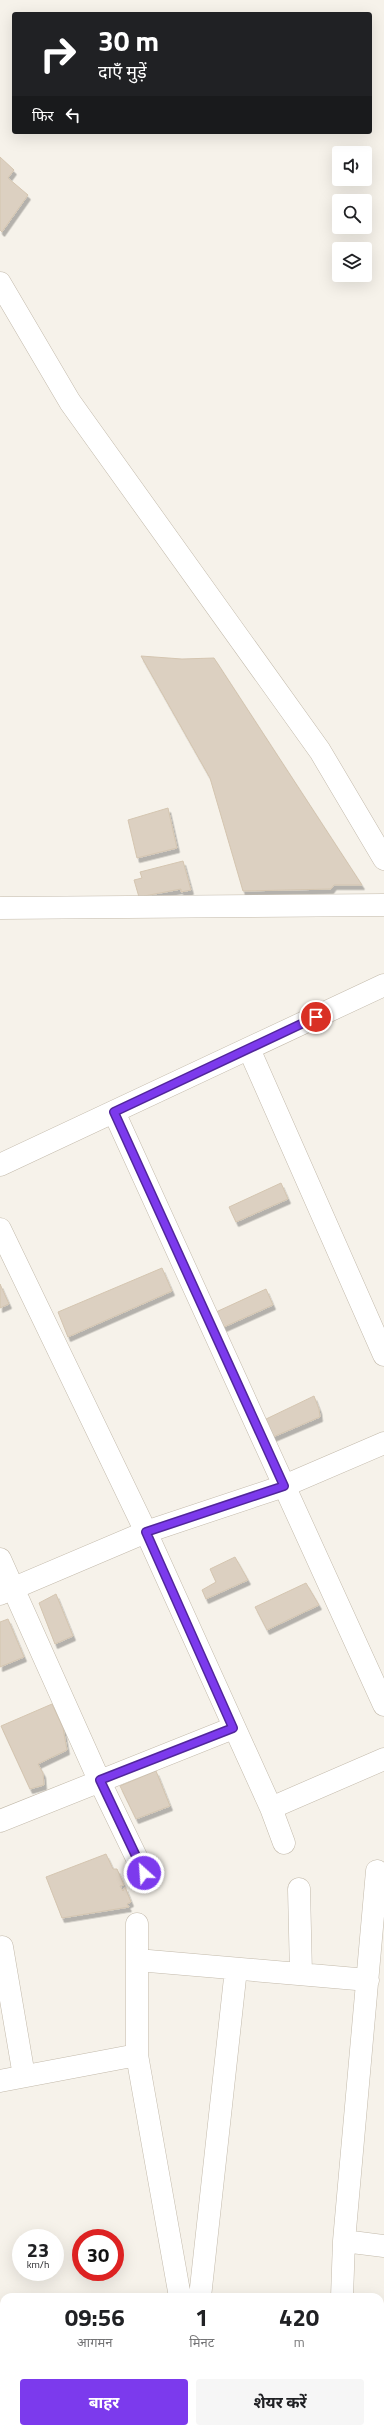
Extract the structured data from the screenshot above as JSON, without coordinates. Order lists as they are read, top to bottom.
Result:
{
  "page": {
    "turn": ["30 m", "दाएँ मुड़ें"],
    "then": "फिर",
    "speed": "23 km/h",
    "limit": "30",
    "eta": [
      "09:56",
      "आगमन",
      "1",
      "मिनट",
      "420",
      "m"
    ],
    "buttons": ["बाहर", "शेयर करें"]
  }
}
